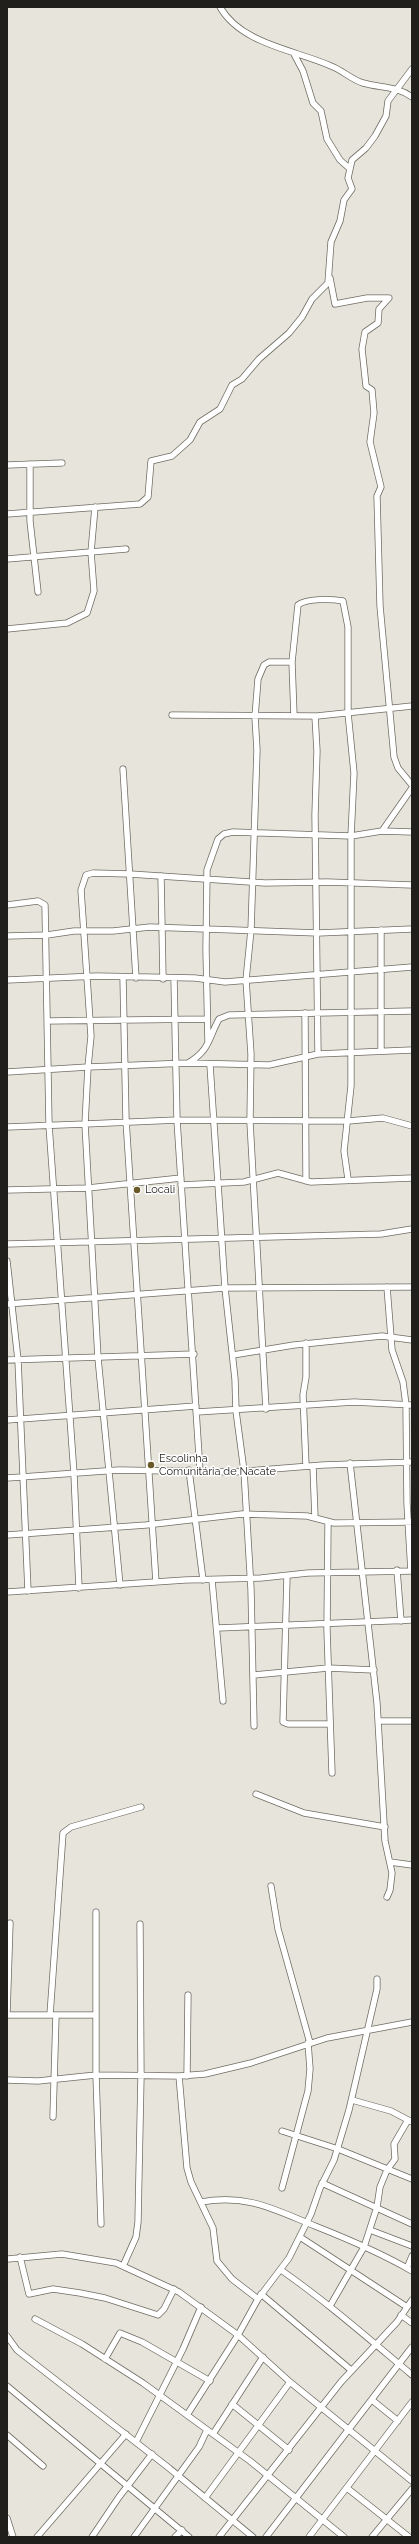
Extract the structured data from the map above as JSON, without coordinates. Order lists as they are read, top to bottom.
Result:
{
  "places": ["Locali", "Escolinha Comunitária de Nacate"]
}
